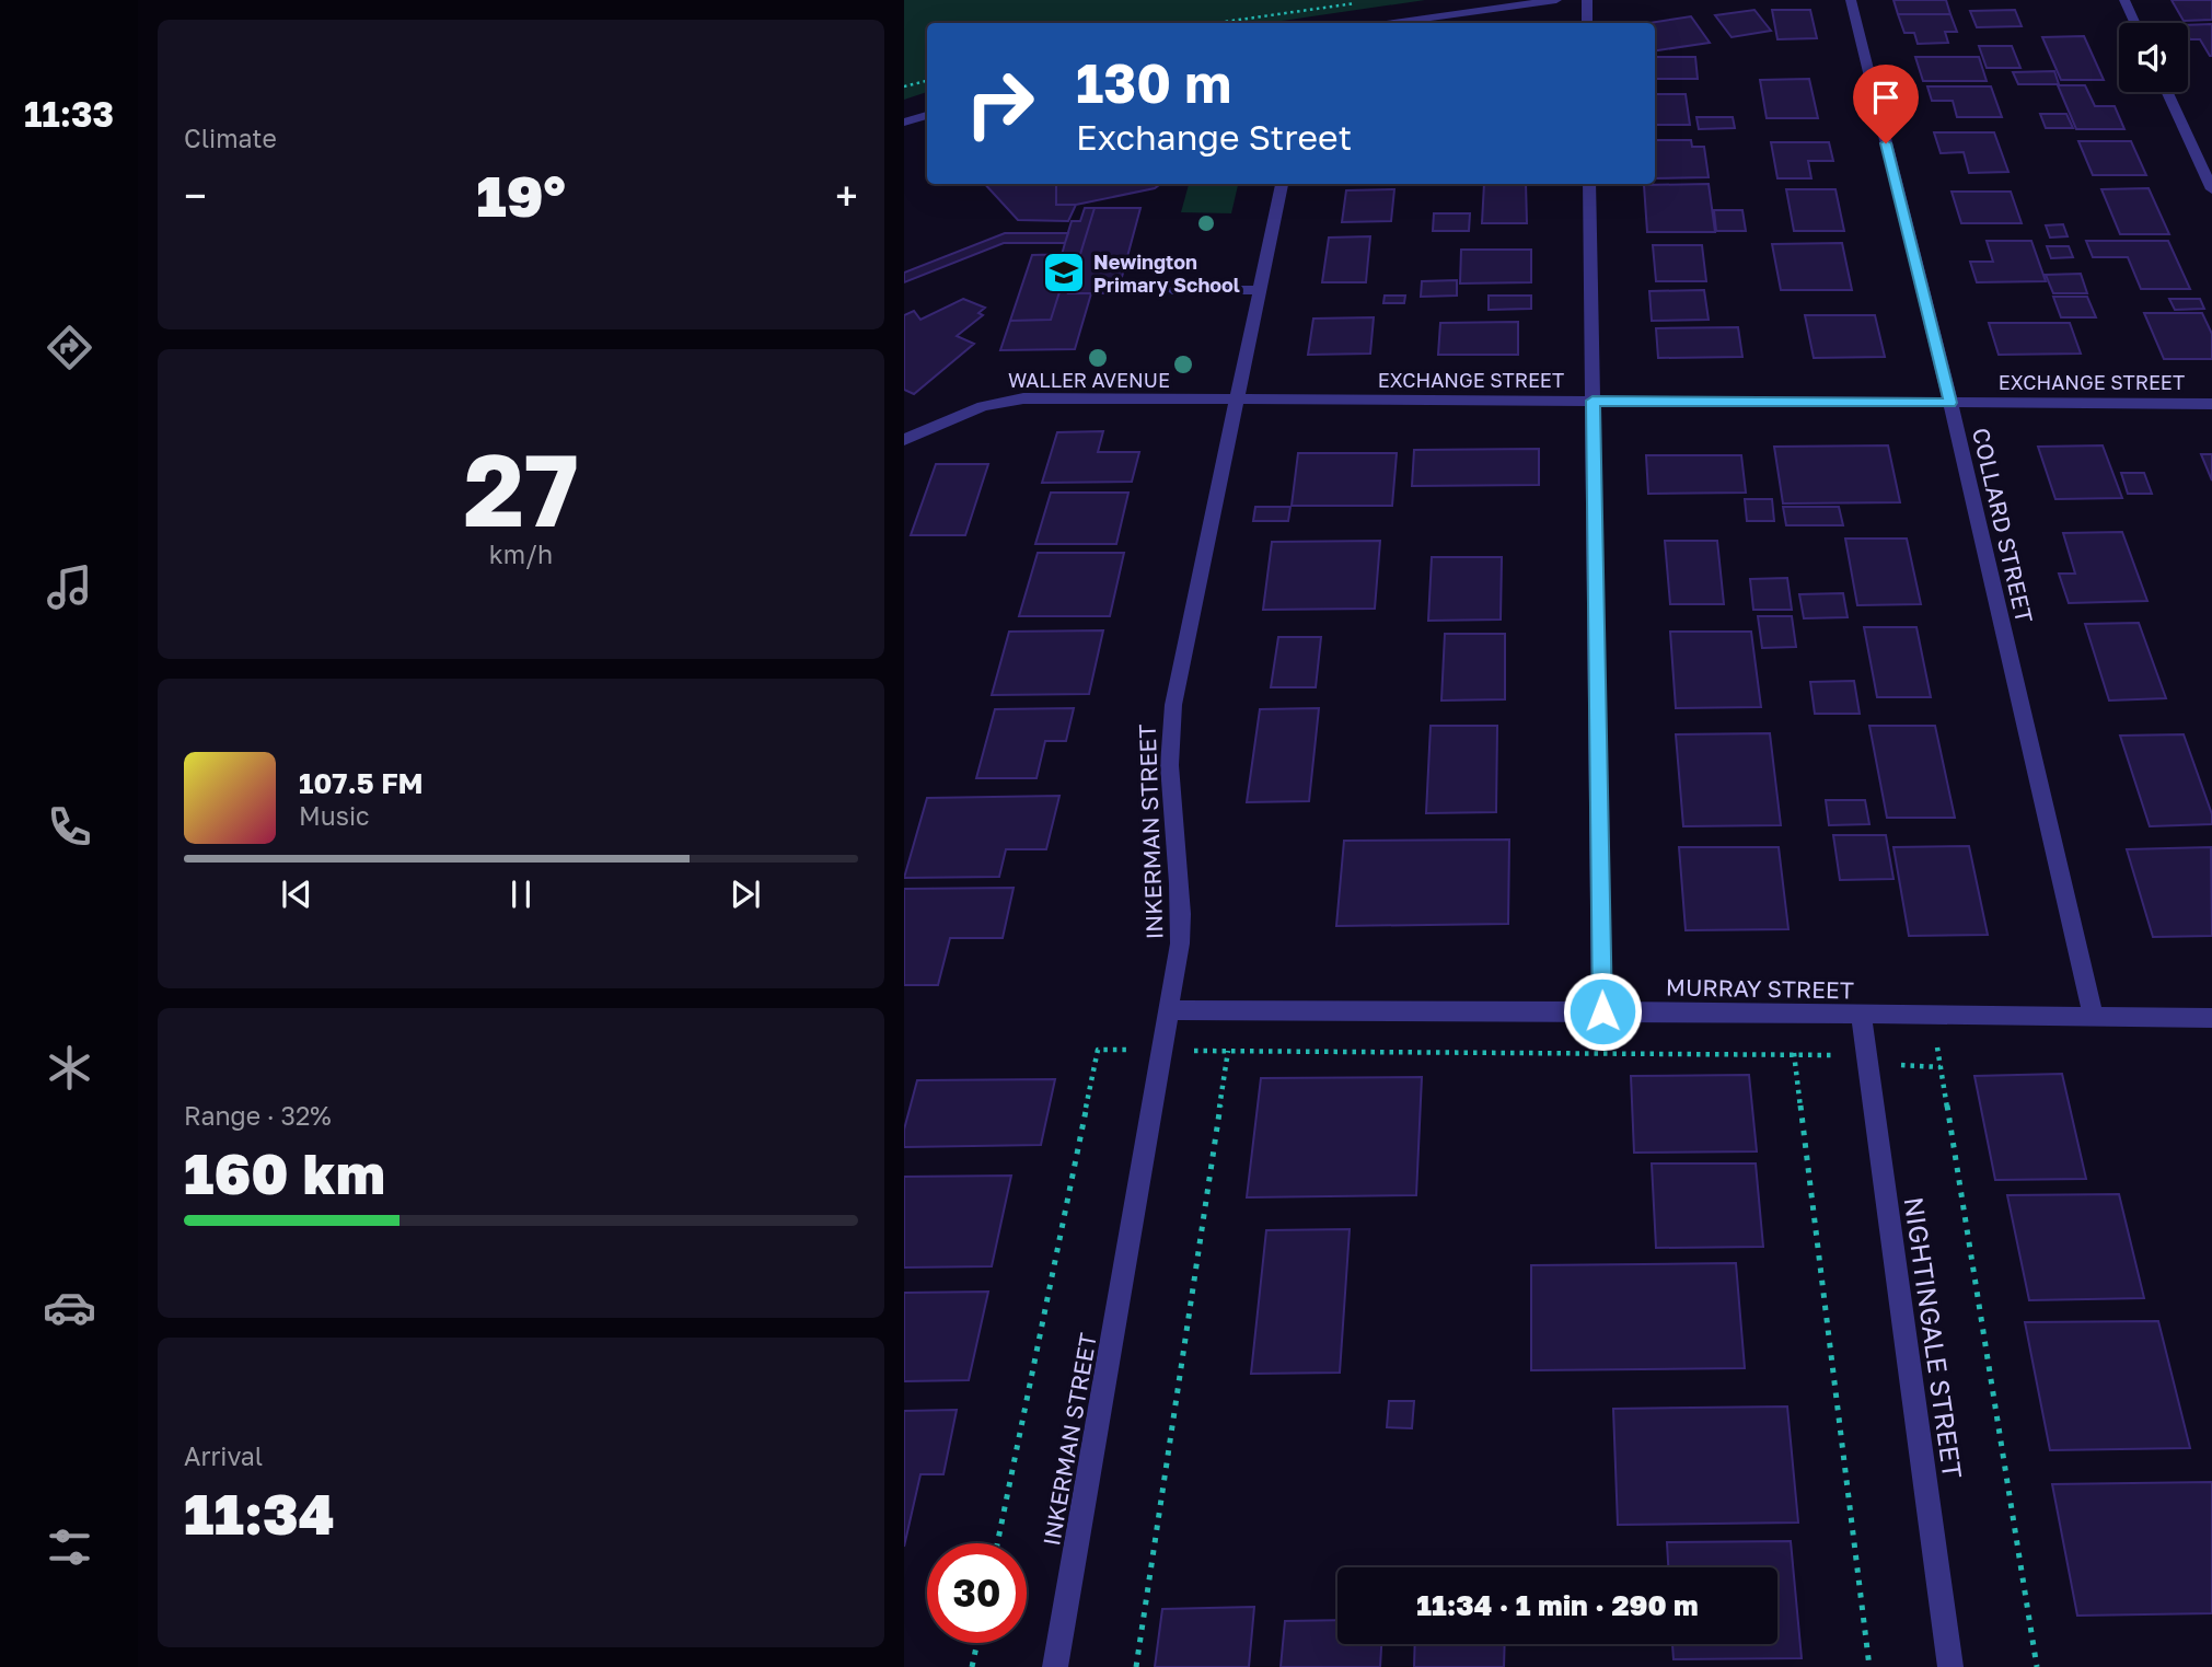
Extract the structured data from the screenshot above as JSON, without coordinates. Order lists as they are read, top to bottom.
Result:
{
  "streets": {
    "street": [
      "WALLER AVENUE",
      "EXCHANGE STREET",
      "COLLARD STREET",
      "INKERMAN STREET",
      "MURRAY STREET",
      "NIGHTINGALE STREET"
    ]
  },
  "crossings": [
    ["WALLER AVENUE", "EXCHANGE STREET"],
    ["WALLER AVENUE", "INKERMAN STREET"],
    ["EXCHANGE STREET", "COLLARD STREET"],
    ["EXCHANGE STREET", "INKERMAN STREET"],
    ["COLLARD STREET", "MURRAY STREET"],
    ["INKERMAN STREET", "MURRAY STREET"],
    ["MURRAY STREET", "NIGHTINGALE STREET"]
  ],
  "places": {
    "school or university": ["Newington Primary School"]
  },
  "page": {
    "tabs": "11:33",
    "tile": [
      "Climate",
      ["27", "km/h"],
      ["Range · 32%", "160 km"],
      ["Arrival", "11:34"]
    ],
    "turn": ["130 m", "Exchange Street"],
    "heat": ["−", "19°", "+"],
    "song": ["107.5 FM", "Music"],
    "limit": "30",
    "trip": "11:34 · 1 min · 290 m"
  }
}
